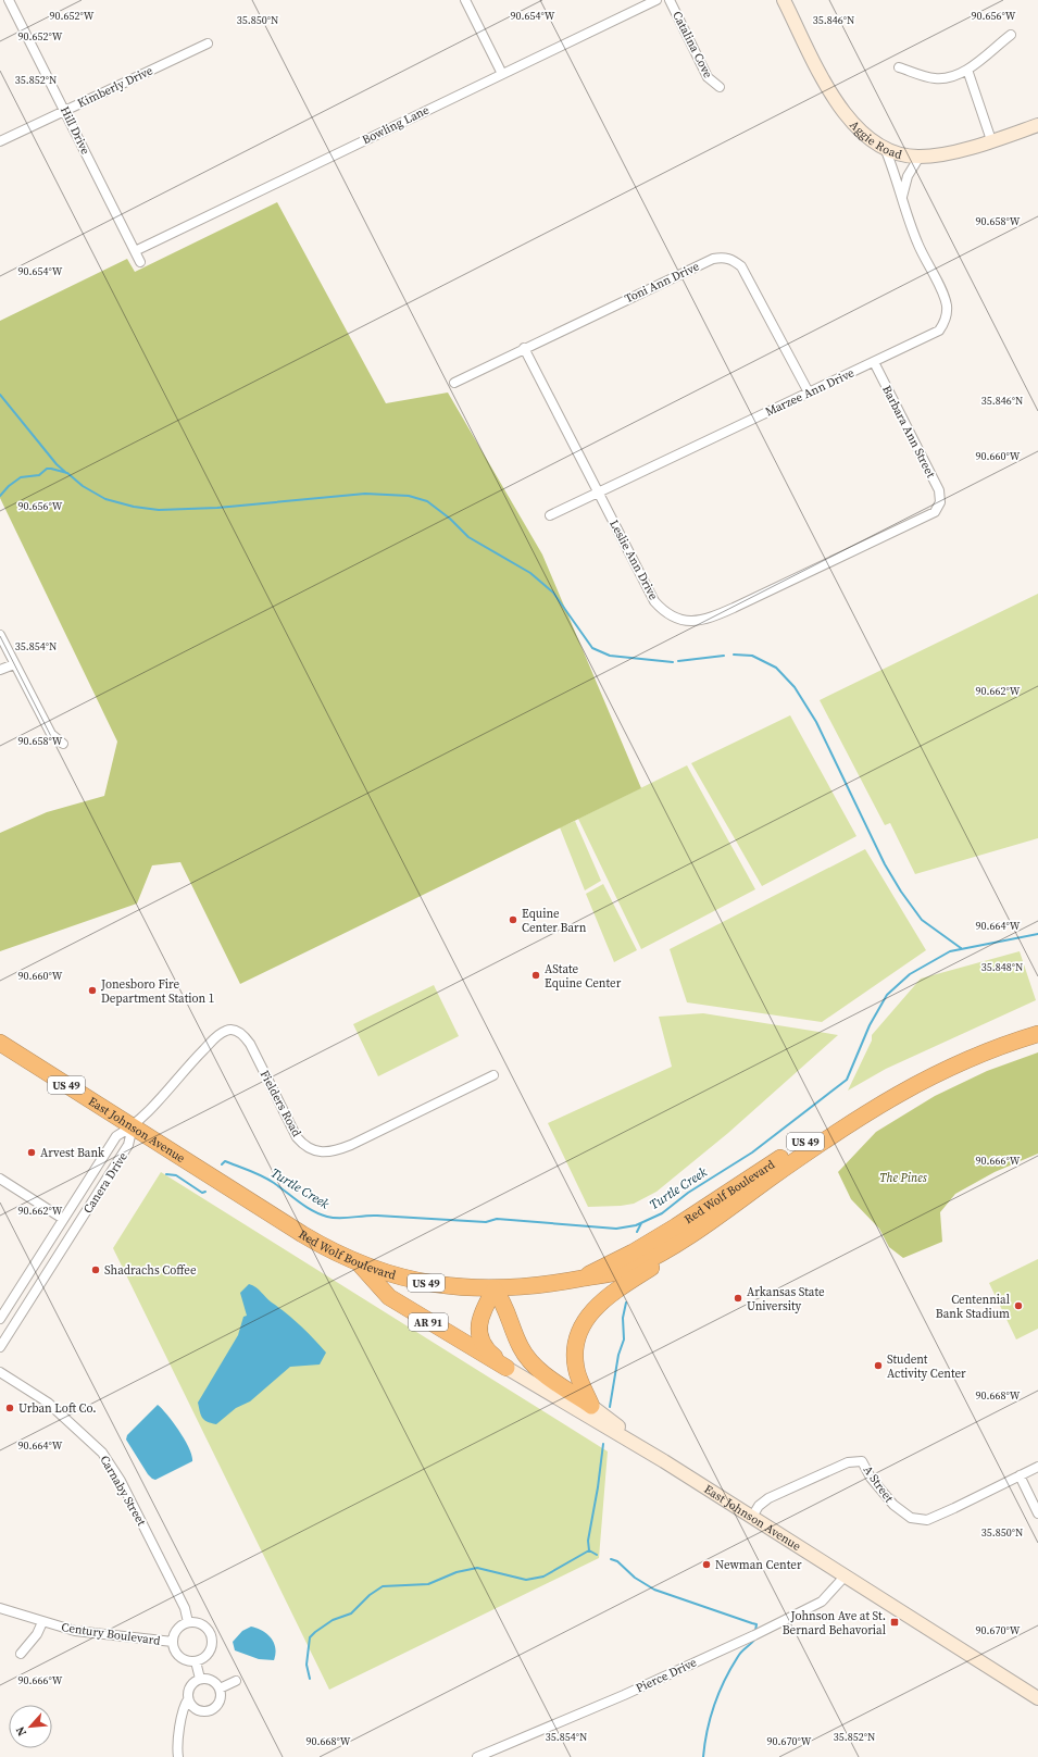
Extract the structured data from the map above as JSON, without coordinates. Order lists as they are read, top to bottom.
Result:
{
  "streets": {
    "highway": [
      "US 49",
      "East Johnson Avenue",
      "Red Wolf Boulevard",
      "AR 91"
    ],
    "main road": ["Aggie Road"],
    "street": [
      "Catalina Cove",
      "Kimberly Drive",
      "Bowling Lane",
      "Hill Drive",
      "Toni Ann Drive",
      "Marzee Ann Drive",
      "Barbara Ann Street",
      "Leslie Ann Drive",
      "Fielders Road",
      "Canera Drive",
      "A Street",
      "Carnaby Street",
      "Century Boulevard",
      "Pierce Drive"
    ]
  },
  "crossings": [
    ["Kimberly Drive", "Hill Drive"],
    ["Bowling Lane", "Hill Drive"],
    ["Aggie Road", "Marzee Ann Drive"],
    ["Toni Ann Drive", "Marzee Ann Drive"],
    ["Toni Ann Drive", "Leslie Ann Drive"],
    ["Marzee Ann Drive", "Barbara Ann Street"],
    ["Marzee Ann Drive", "Leslie Ann Drive"],
    ["Barbara Ann Street", "Leslie Ann Drive"],
    ["Fielders Road", "East Johnson Avenue"],
    ["Fielders Road", "Canera Drive"],
    ["East Johnson Avenue", "Canera Drive"],
    ["East Johnson Avenue", "Red Wolf Boulevard"],
    ["East Johnson Avenue", "AR 91"],
    ["East Johnson Avenue", "A Street"],
    ["East Johnson Avenue", "Pierce Drive"],
    ["Red Wolf Boulevard", "AR 91"],
    ["Carnaby Street", "Century Boulevard"]
  ],
  "water": ["Turtle Creek"],
  "parks": ["The Pines"],
  "places": {
    "other": [
      "Equine Center Barn",
      "AState Equine Center",
      "Jonesboro Fire Department Station 1",
      "Arvest Bank",
      "Shadrachs Coffee",
      "Arkansas State University",
      "Centennial Bank Stadium",
      "Student Activity Center",
      "Urban Loft Co.",
      "Newman Center"
    ],
    "transit": ["Johnson Ave at St. Bernard Behavorial"]
  },
  "north": "bottom left",
  "coordinates": [
    "90.652°W",
    "90.654°W",
    "90.656°W",
    "35.850°N",
    "35.846°N",
    "35.852°N",
    "90.658°W",
    "90.660°W",
    "35.854°N",
    "90.662°W",
    "90.664°W",
    "35.848°N",
    "90.666°W",
    "90.668°W",
    "90.670°W"
  ]
}
